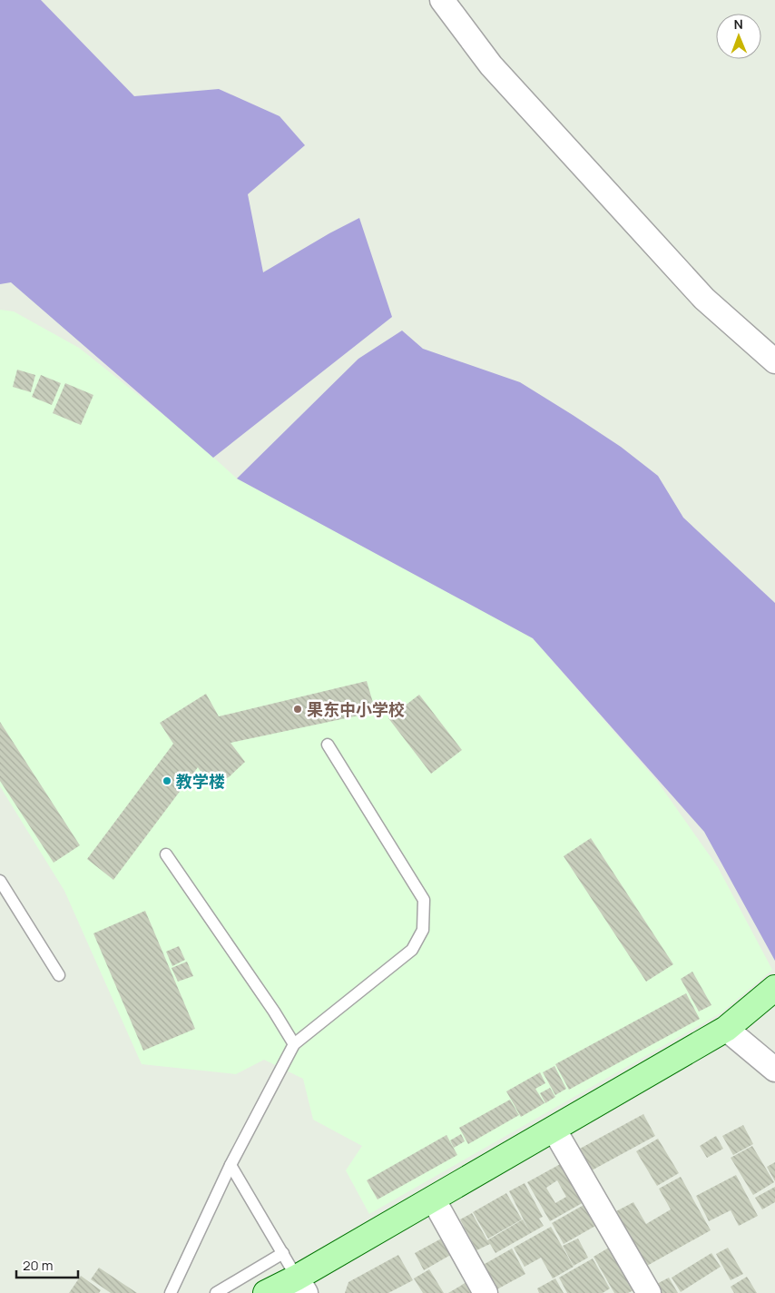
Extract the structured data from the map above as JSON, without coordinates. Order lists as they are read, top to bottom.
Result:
{
  "places": ["果东中小学校", "教学楼"],
  "scale_bar": "20 m",
  "north": "top"
}
